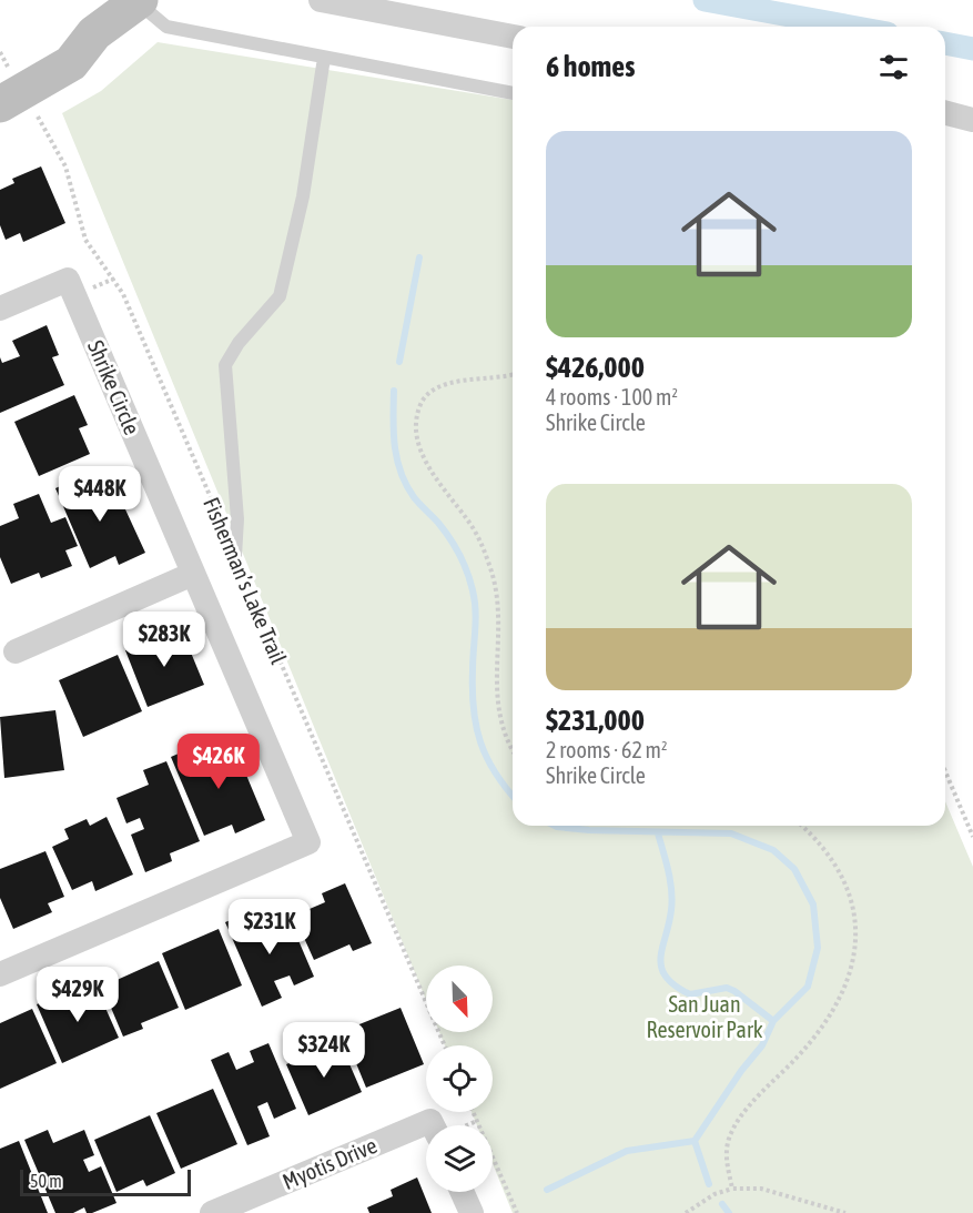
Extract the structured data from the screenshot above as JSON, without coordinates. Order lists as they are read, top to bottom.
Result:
{
  "streets": {
    "street": ["Shrike Circle", "Myotis Drive"],
    "path": ["Fisherman’s Lake Trail"]
  },
  "parks": ["San Juan Reservoir Park"],
  "scale_bar": "50 m",
  "north": "bottom right",
  "page": {
    "heading": "6 homes",
    "list": [
      {
        "name": "$426,000",
        "note": "4 rooms · 100 m² · Shrike Circle"
      },
      {
        "name": "$231,000",
        "note": "2 rooms · 62 m² · Shrike Circle"
      }
    ],
    "price": [
      "$448K",
      "$283K",
      "$426K",
      "$231K",
      "$429K",
      "$324K"
    ],
    "scale": "50 m"
  }
}
